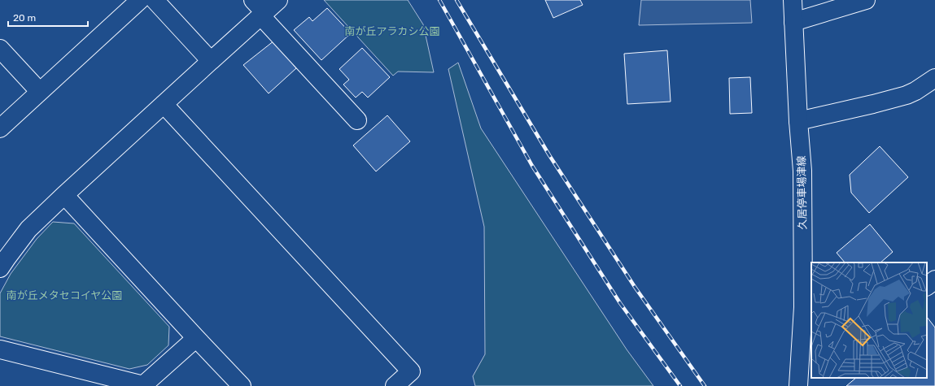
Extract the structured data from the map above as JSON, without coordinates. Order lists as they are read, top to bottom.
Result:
{
  "streets": {
    "street": ["久居停車場津線"]
  },
  "parks": ["南が丘アラカシ公園", "南が丘メタセコイヤ公園"],
  "scale_bar": "20 m"
}
